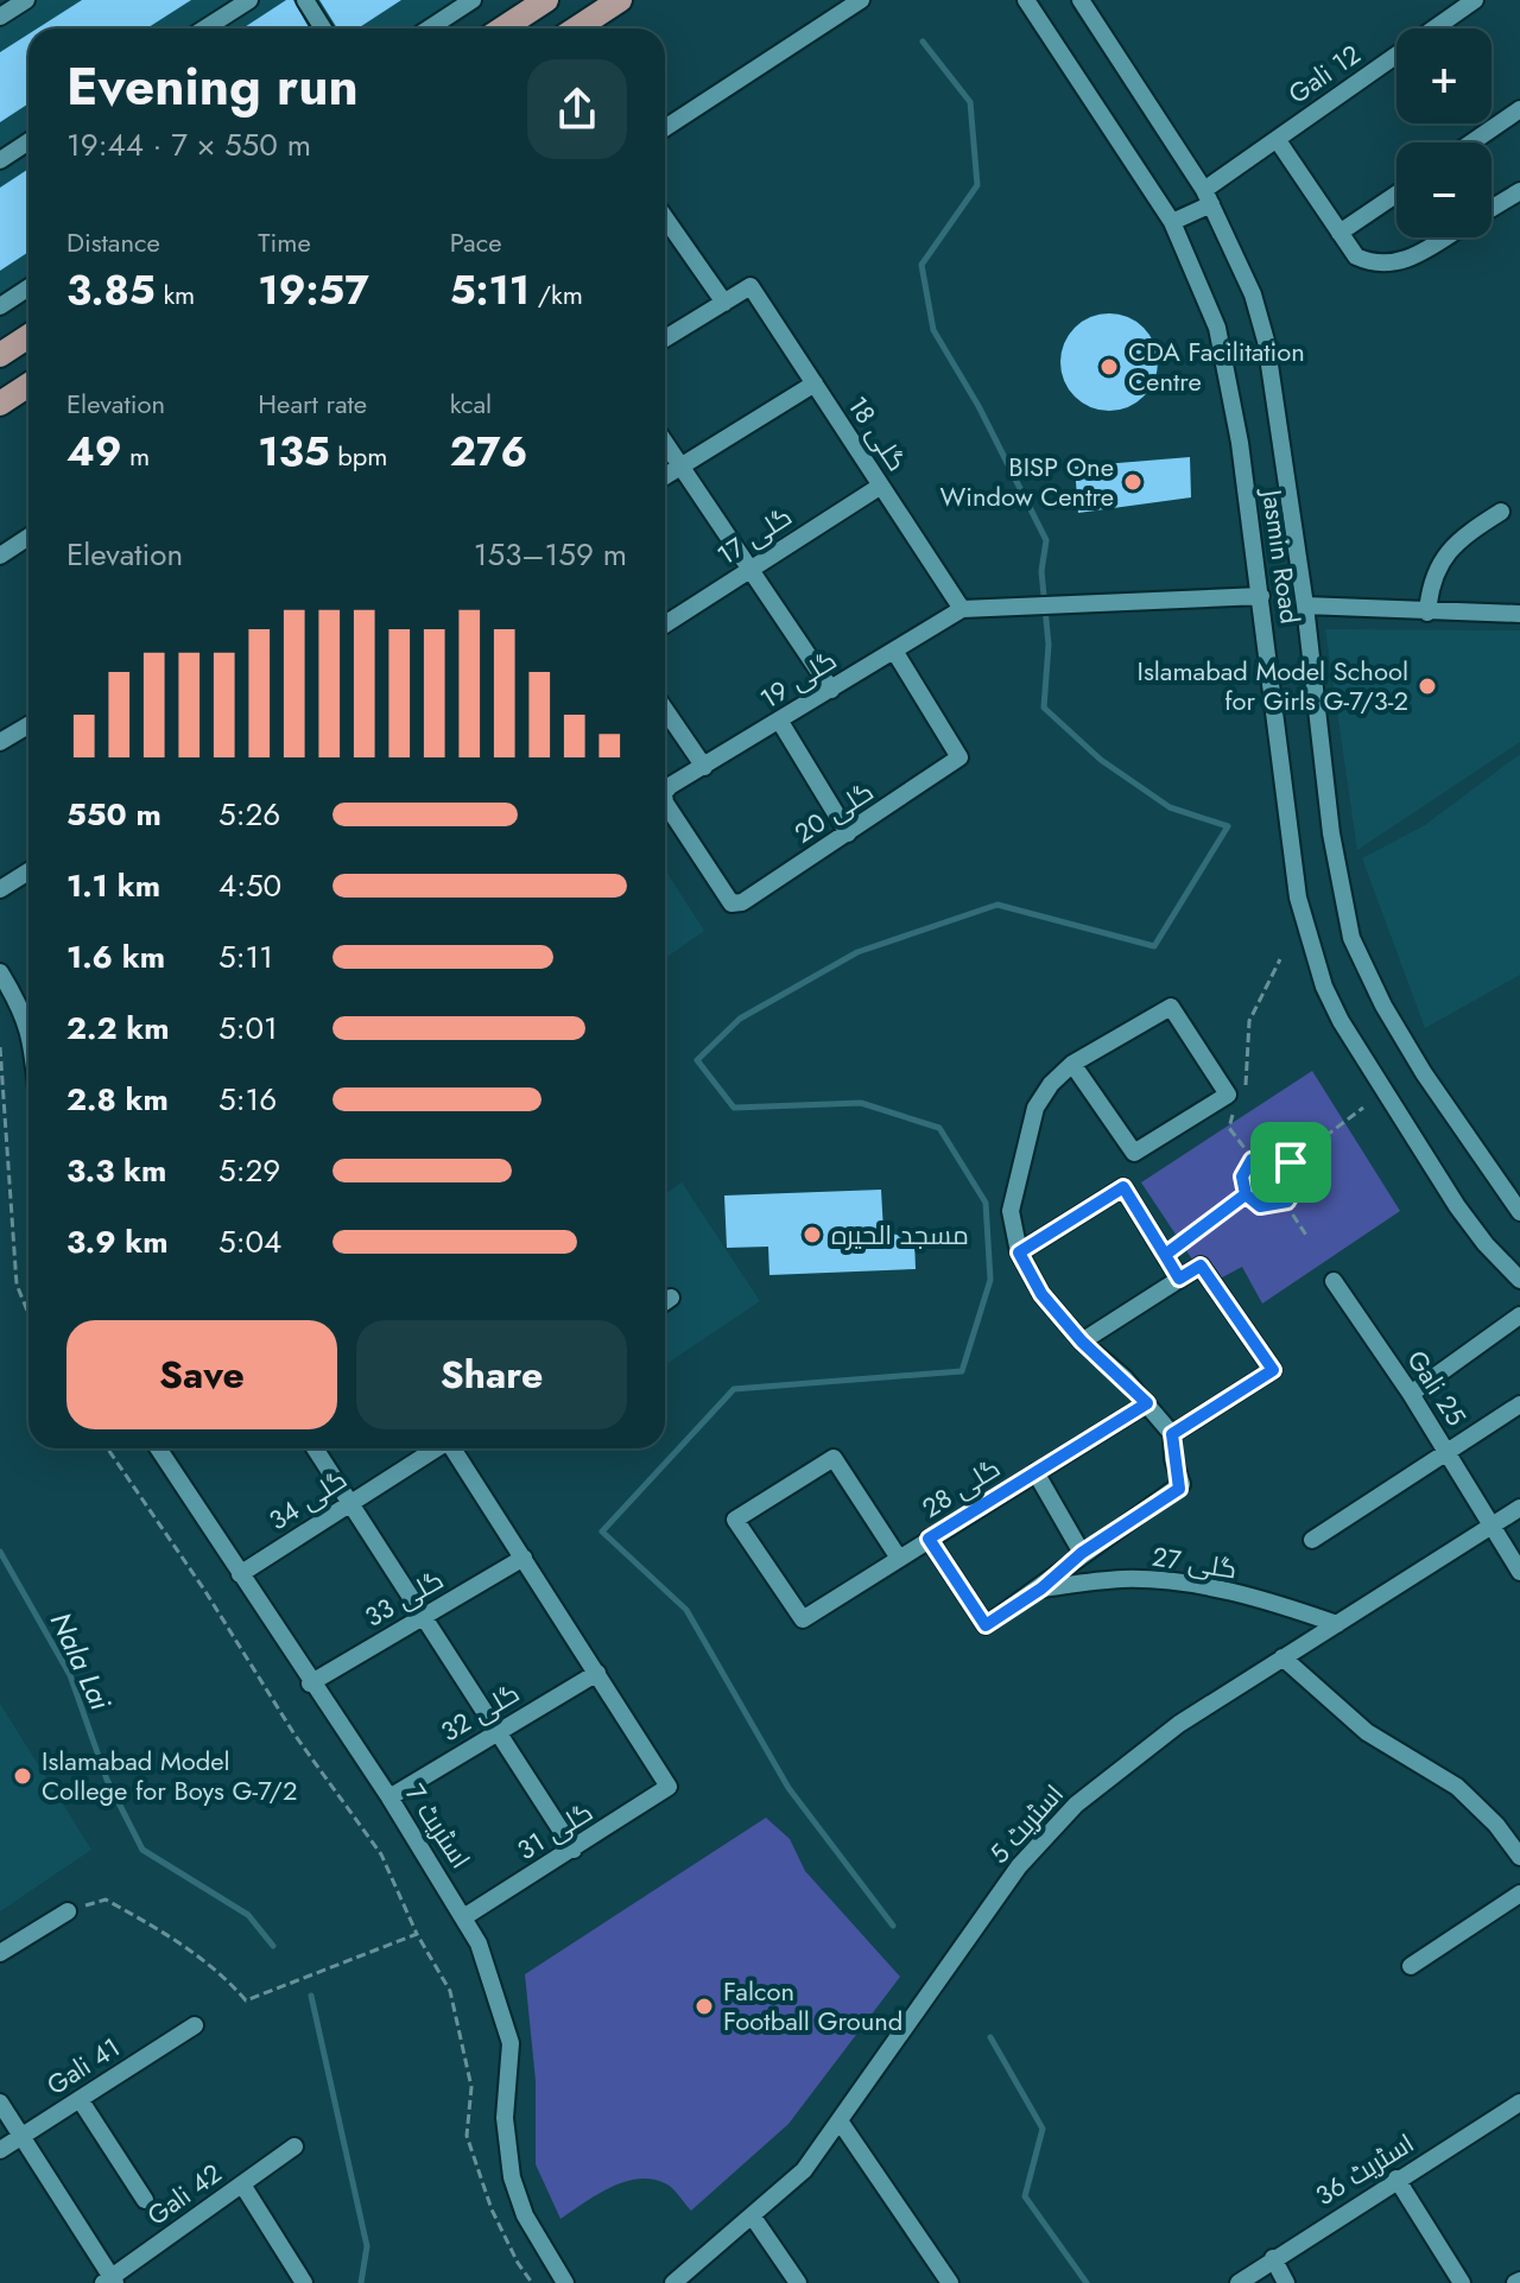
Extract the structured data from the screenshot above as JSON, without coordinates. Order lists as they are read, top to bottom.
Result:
{
  "streets": {
    "street": [
      "Gali 12",
      "گلی 18",
      "گلی 17",
      "Jasmin Road",
      "گلی 19",
      "گلی 20",
      "Gali 25",
      "گلی 28",
      "گلی 34",
      "گلی 27",
      "گلی 33",
      "گلی 32",
      "اسٹریٹ 5",
      "اسٹریٹ 7",
      "گلی 31",
      "Gali 41",
      "اسٹریٹ 36",
      "Gali 42"
    ]
  },
  "crossings": [
    ["Gali 12", "Jasmin Road"],
    ["گلی 18", "گلی 17"],
    ["گلی 18", "گلی 19"],
    ["گلی 19", "گلی 20"],
    ["Gali 25", "اسٹریٹ 5"],
    ["گلی 28", "گلی 27"],
    ["گلی 34", "اسٹریٹ 7"],
    ["گلی 27", "اسٹریٹ 5"],
    ["گلی 33", "اسٹریٹ 7"],
    ["گلی 32", "اسٹریٹ 7"],
    ["گلی 32", "گلی 31"],
    ["اسٹریٹ 7", "گلی 31"]
  ],
  "water": ["Nala Lai"],
  "places": [
    "CDA Facilitation Centre",
    "BISP One Window Centre",
    "Islamabad Model School for Girls G-7/3-2",
    "مسجد الحیرہ",
    "Islamabad Model College for Boys G-7/2",
    "Falcon Football Ground"
  ],
  "page": {
    "map_buttons": ["+", "−"],
    "heading": ["Evening run", "19:44 · 7 × 550 m"],
    "stats": [
      ["Distance", "3.85 km"],
      ["Time", "19:57"],
      ["Pace", "5:11 /km"],
      ["Elevation", "49 m"],
      ["Heart rate", "135 bpm"],
      ["kcal", "276"]
    ],
    "chart": ["Elevation", "153–159 m"],
    "list": [
      {
        "name": "550 m",
        "note": "5:26"
      },
      {
        "name": "1.1 km",
        "note": "4:50"
      },
      {
        "name": "1.6 km",
        "note": "5:11"
      },
      {
        "name": "2.2 km",
        "note": "5:01"
      },
      {
        "name": "2.8 km",
        "note": "5:16"
      },
      {
        "name": "3.3 km",
        "note": "5:29"
      },
      {
        "name": "3.9 km",
        "note": "5:04"
      }
    ],
    "buttons": ["Save", "Share"]
  }
}
